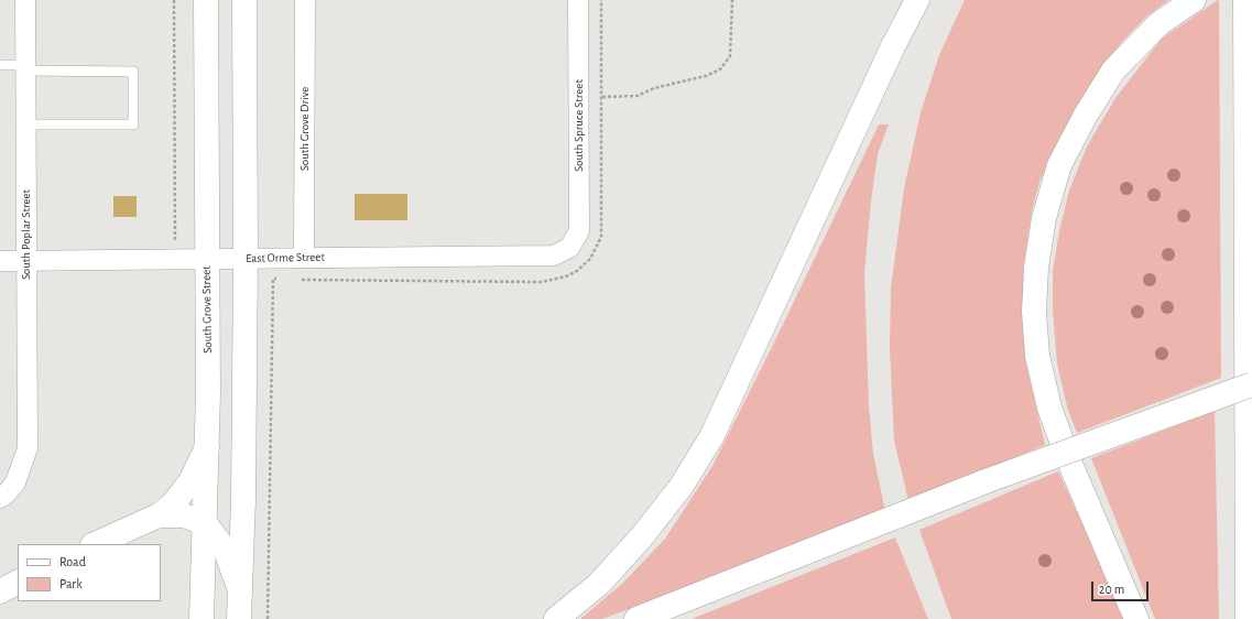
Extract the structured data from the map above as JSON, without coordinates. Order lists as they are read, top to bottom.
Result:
{
  "streets": {
    "main road": ["South Grove Street"],
    "street": [
      "South Spruce Street",
      "South Grove Drive",
      "South Poplar Street",
      "East Orme Street"
    ]
  },
  "crossings": [
    ["South Spruce Street", "East Orme Street"],
    ["South Grove Drive", "East Orme Street"],
    ["South Poplar Street", "East Orme Street"],
    ["East Orme Street", "South Grove Street"]
  ],
  "legend": ["Road", "Park"],
  "scale_bar": "20 m"
}
